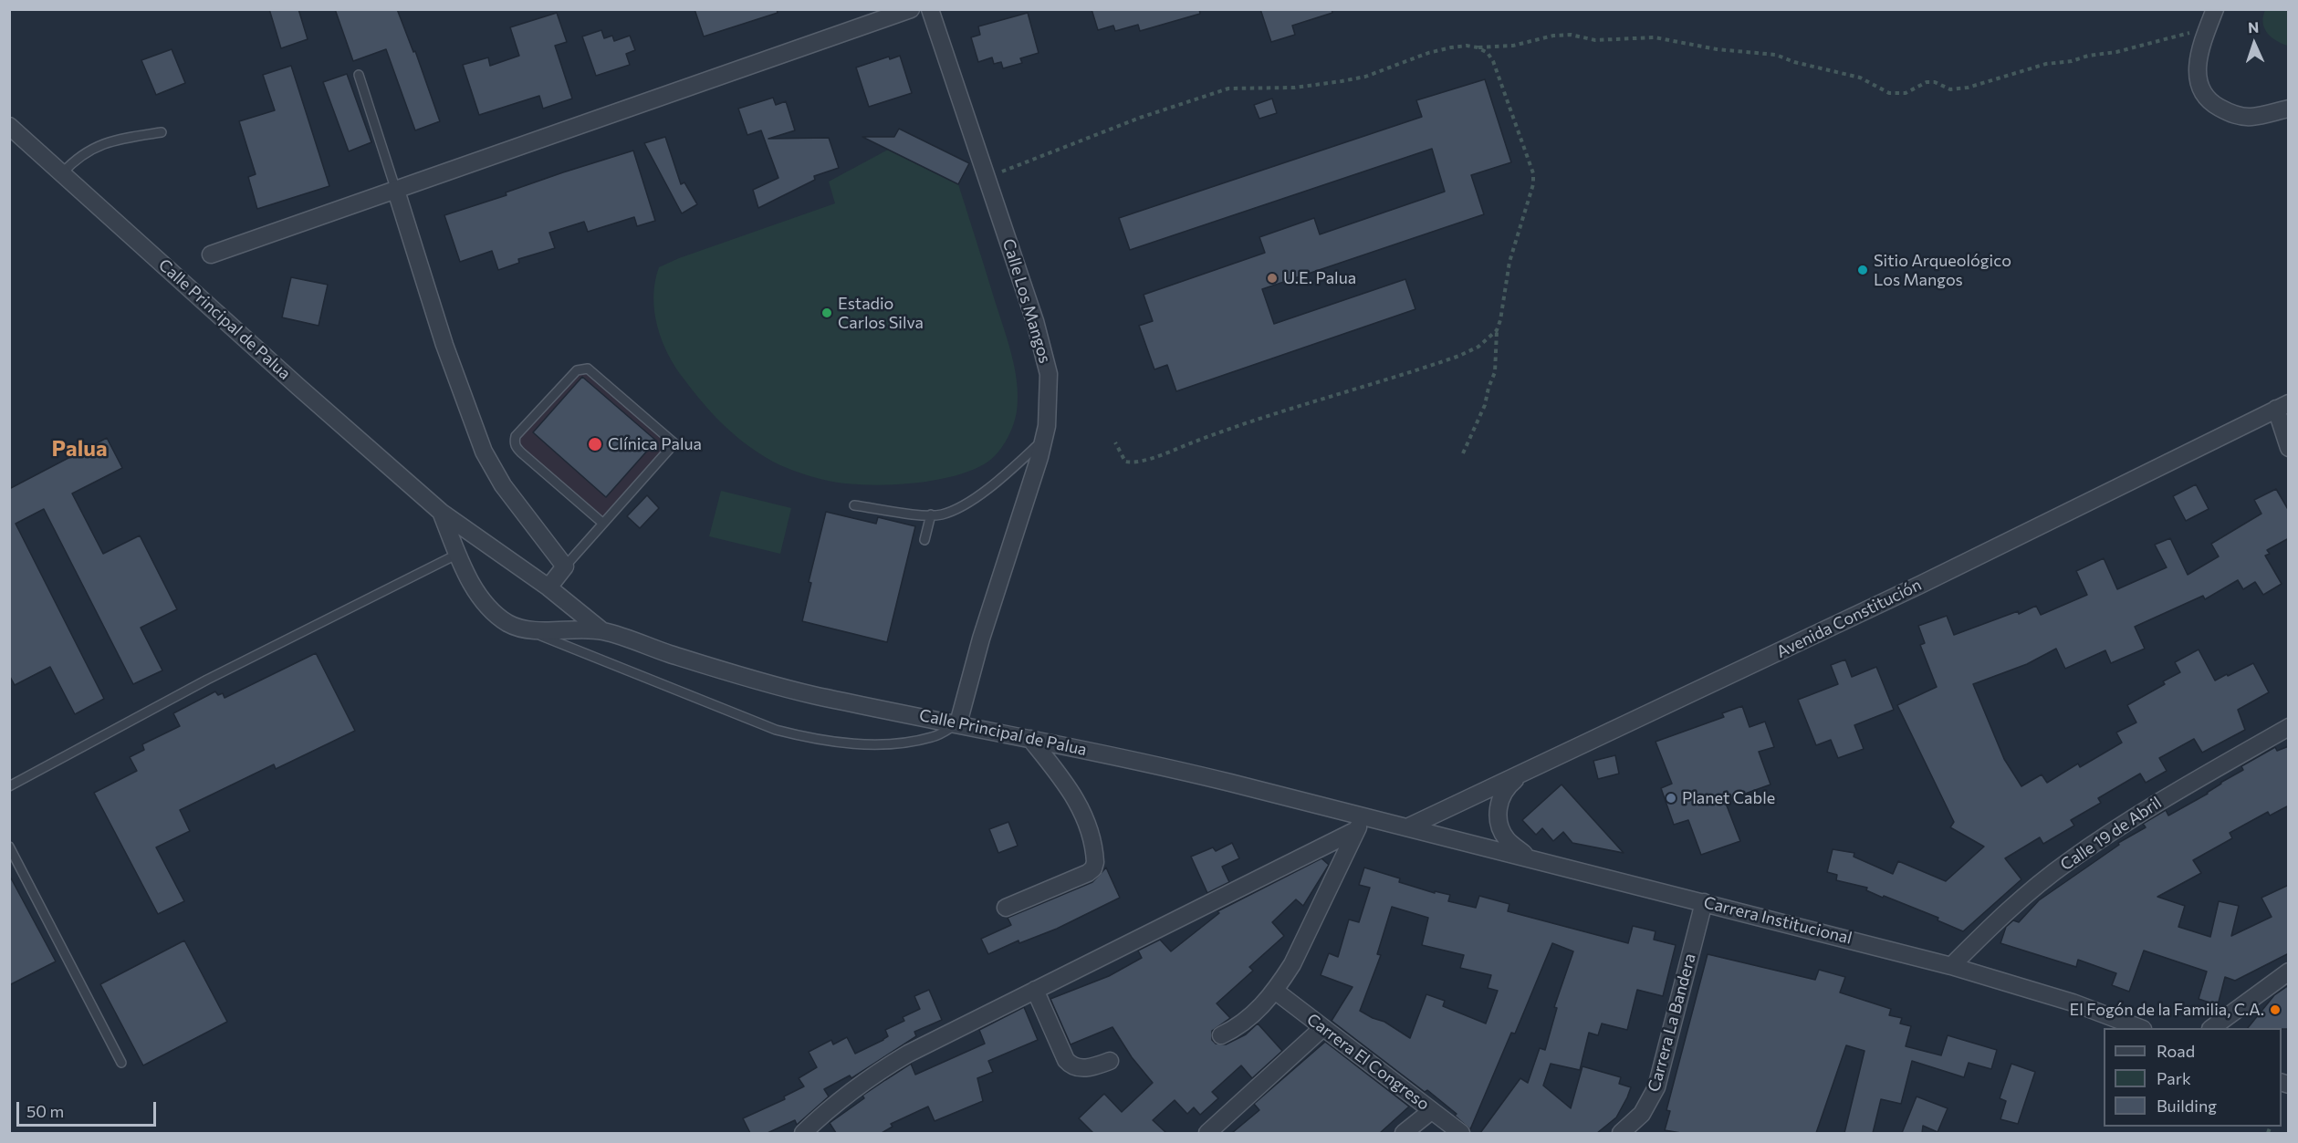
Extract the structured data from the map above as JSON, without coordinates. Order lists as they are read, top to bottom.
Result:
{
  "streets": {
    "street": [
      "Calle Los Mangos",
      "Calle Principal de Palua",
      "Avenida Constitución",
      "Calle 19 de Abril",
      "Carrera Institucional",
      "Carrera La Bandera",
      "Carrera El Congreso"
    ]
  },
  "crossings": [
    ["Calle Los Mangos", "Calle Principal de Palua"],
    ["Calle Principal de Palua", "Avenida Constitución"],
    ["Calle Principal de Palua", "Carrera Institucional"],
    ["Avenida Constitución", "Carrera Institucional"],
    ["Calle 19 de Abril", "Carrera Institucional"],
    ["Carrera Institucional", "Carrera La Bandera"]
  ],
  "districts": ["Palua"],
  "places": [
    "Sitio Arqueológico Los Mangos",
    "U.E. Palua",
    "Estadio Carlos Silva",
    "Clínica Palua",
    "Planet Cable",
    "El Fogón de la Familia, C.A."
  ],
  "legend": ["Road", "Park", "Building"],
  "scale_bar": "50 m",
  "north": "top"
}
